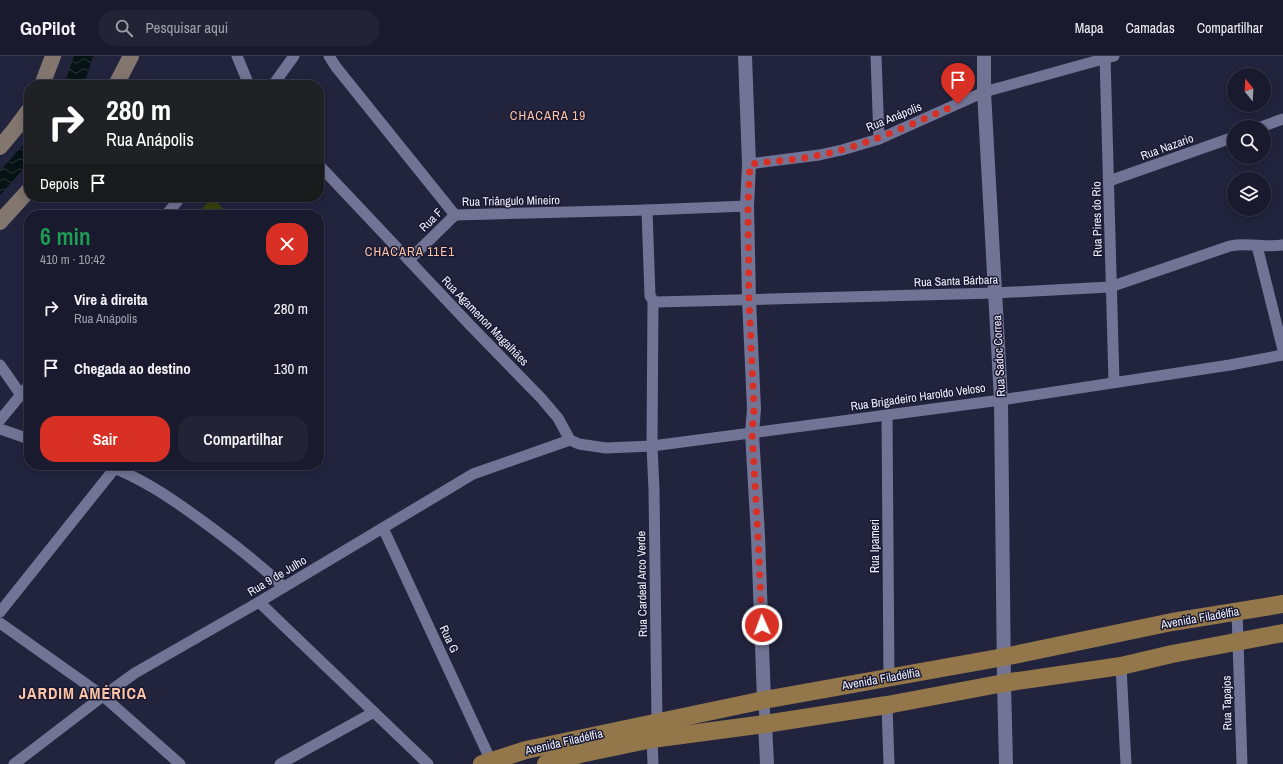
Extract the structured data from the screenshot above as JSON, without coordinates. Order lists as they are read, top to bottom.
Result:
{
  "streets": {
    "main road": ["Avenida Filadélfia"],
    "street": [
      "Rua Anápolis",
      "Rua Nazario",
      "Rua Triângulo Mineiro",
      "Rua Pires do Rio",
      "Rua F",
      "Rua Santa Bárbara",
      "Rua Agamenon Magalhães",
      "Rua Sadoc Correa",
      "Rua Brigadeiro Haroldo Veloso",
      "Rua Ipameri",
      "Rua 9 de Julho",
      "Rua Cardeal Arco Verde",
      "Rua G",
      "Rua Tapajos"
    ]
  },
  "crossings": [
    ["Rua Anápolis", "Rua Pires do Rio"],
    ["Rua Anápolis", "Rua Sadoc Correa"],
    ["Rua Nazario", "Rua Pires do Rio"],
    ["Rua Triângulo Mineiro", "Rua F"],
    ["Rua Pires do Rio", "Rua Santa Bárbara"],
    ["Rua Pires do Rio", "Rua Brigadeiro Haroldo Veloso"],
    ["Rua F", "Rua Agamenon Magalhães"],
    ["Rua Santa Bárbara", "Rua Sadoc Correa"],
    ["Rua Santa Bárbara", "Rua Cardeal Arco Verde"],
    ["Rua Agamenon Magalhães", "Rua Brigadeiro Haroldo Veloso"],
    ["Rua Agamenon Magalhães", "Rua 9 de Julho"],
    ["Rua Sadoc Correa", "Rua Brigadeiro Haroldo Veloso"],
    ["Rua Sadoc Correa", "Avenida Filadélfia"],
    ["Rua Brigadeiro Haroldo Veloso", "Rua Ipameri"],
    ["Rua Brigadeiro Haroldo Veloso", "Rua 9 de Julho"],
    ["Rua Brigadeiro Haroldo Veloso", "Rua Cardeal Arco Verde"],
    ["Rua Ipameri", "Avenida Filadélfia"],
    ["Rua 9 de Julho", "Rua G"],
    ["Rua Cardeal Arco Verde", "Avenida Filadélfia"],
    ["Avenida Filadélfia", "Rua G"],
    ["Avenida Filadélfia", "Rua Tapajos"]
  ],
  "districts": ["CHACARA 19", "CHACARA 11E1", "JARDIM AMÉRICA"],
  "north": "top",
  "page": {
    "header": "GoPilot",
    "search": "Pesquisar aqui",
    "nav": ["Mapa", "Camadas", "Compartilhar"],
    "turn": ["280 m", "Rua Anápolis"],
    "then": "Depois",
    "heading": ["6 min", "410 m · 10:42"],
    "list": [
      {
        "name": "Vire à direita",
        "note": "Rua Anápolis",
        "value": "280 m"
      },
      {
        "name": "Chegada ao destino",
        "value": "130 m"
      }
    ],
    "buttons": ["Sair", "Compartilhar"]
  }
}
